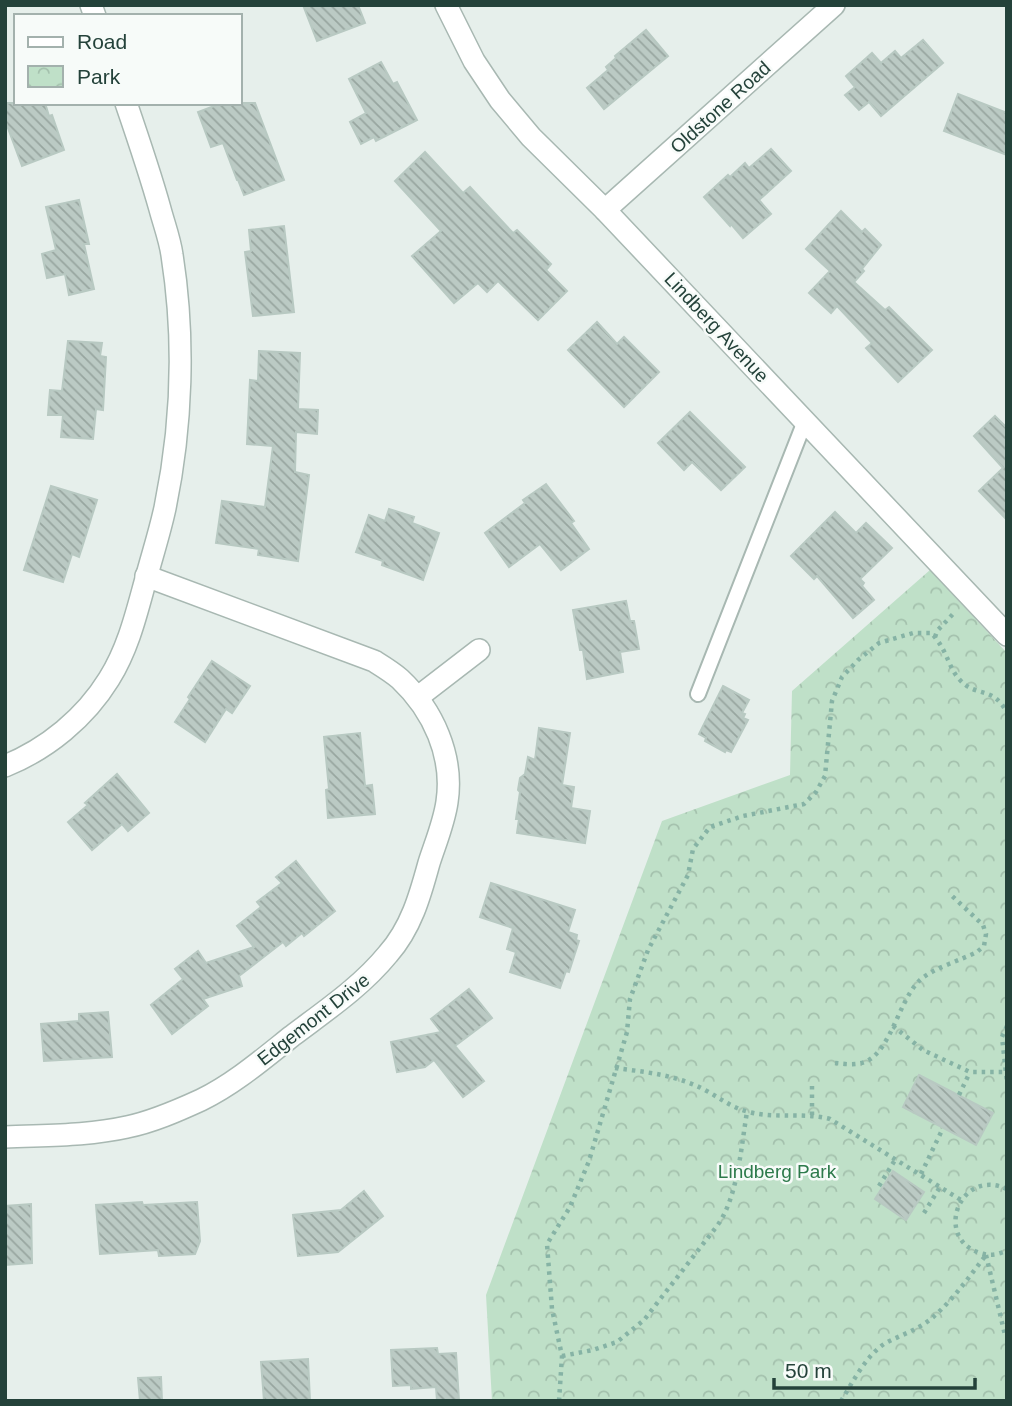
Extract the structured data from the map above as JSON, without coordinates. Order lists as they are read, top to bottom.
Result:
{
  "streets": {
    "street": ["Oldstone Road", "Lindberg Avenue", "Edgemont Drive"]
  },
  "crossings": [
    ["Oldstone Road", "Lindberg Avenue"]
  ],
  "parks": ["Lindberg Park"],
  "legend": ["Road", "Park"],
  "scale_bar": "50 m"
}
